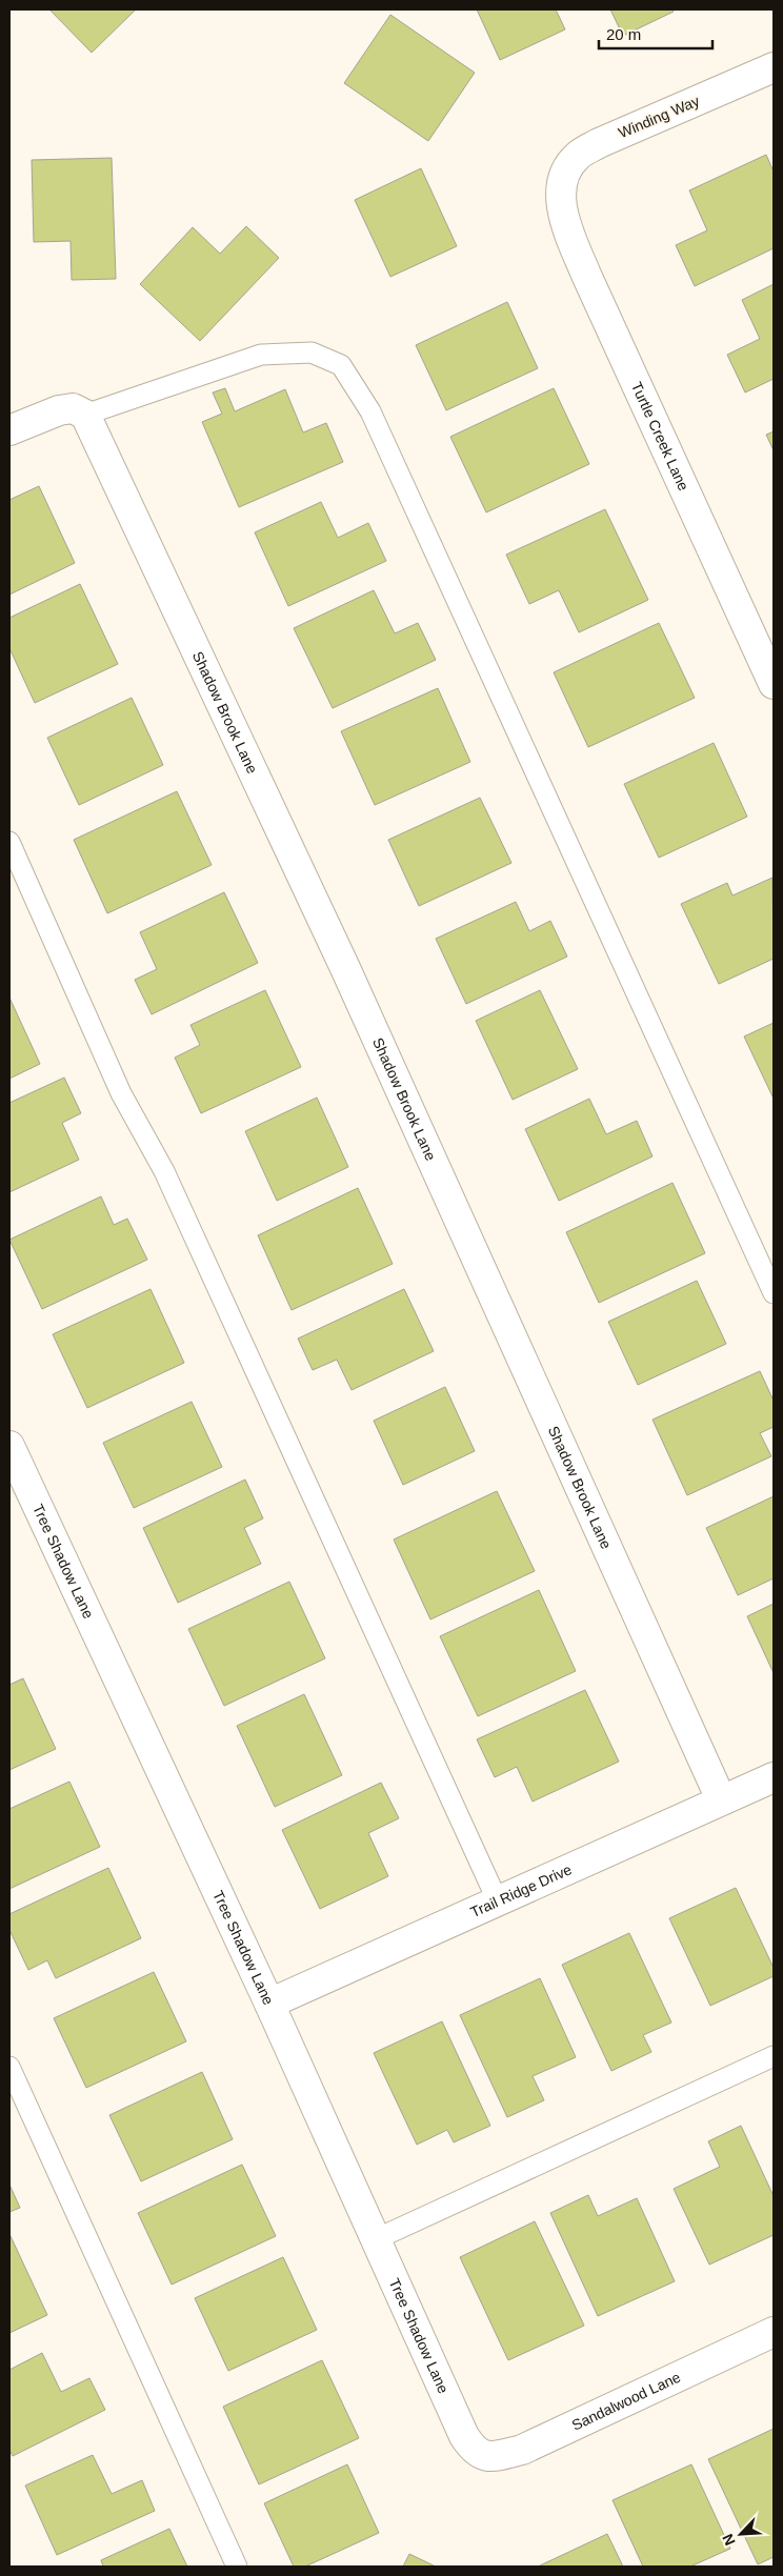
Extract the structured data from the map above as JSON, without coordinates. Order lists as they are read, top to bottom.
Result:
{
  "streets": {
    "street": [
      "Winding Way",
      "Turtle Creek Lane",
      "Shadow Brook Lane",
      "Tree Shadow Lane",
      "Trail Ridge Drive",
      "Sandalwood Lane"
    ]
  },
  "crossings": [
    ["Winding Way", "Turtle Creek Lane"],
    ["Shadow Brook Lane", "Trail Ridge Drive"],
    ["Tree Shadow Lane", "Trail Ridge Drive"],
    ["Tree Shadow Lane", "Sandalwood Lane"]
  ],
  "scale_bar": "20 m",
  "north": "bottom left"
}
